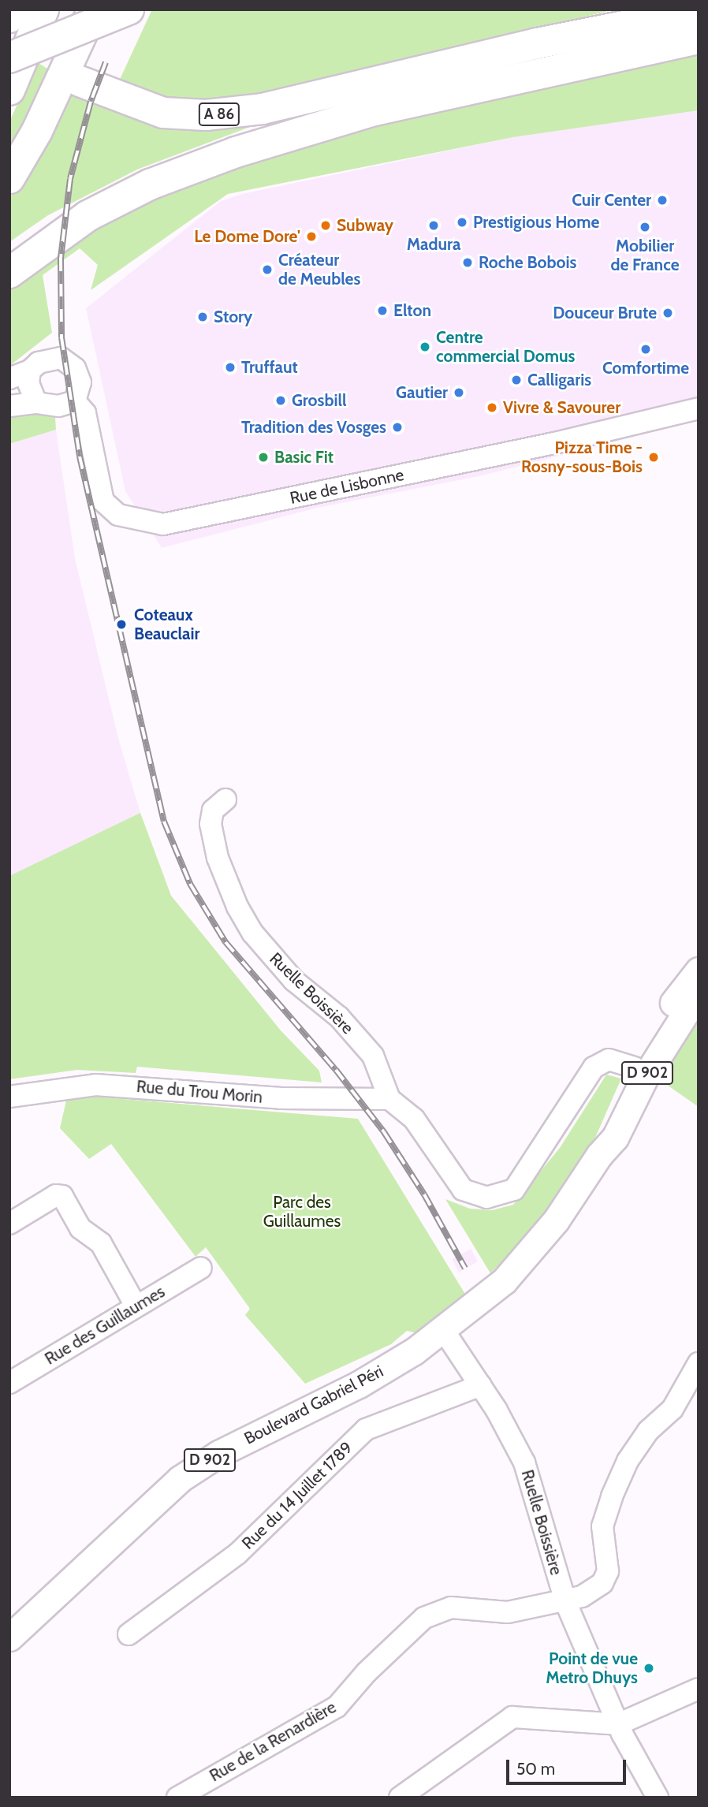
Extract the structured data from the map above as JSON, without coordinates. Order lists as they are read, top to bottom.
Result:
{
  "streets": {
    "highway": ["A 86"],
    "main road": ["D 902", "Boulevard Gabriel Péri"],
    "street": [
      "Rue de Lisbonne",
      "Ruelle Boissière",
      "Rue du Trou Morin",
      "Rue des Guillaumes",
      "Rue du 14 Juillet 1789",
      "Rue de la Renardière"
    ]
  },
  "crossings": [
    ["Ruelle Boissière", "Rue du Trou Morin"],
    ["Ruelle Boissière", "Boulevard Gabriel Péri"],
    ["Ruelle Boissière", "Rue du 14 Juillet 1789"],
    ["Ruelle Boissière", "Rue de la Renardière"]
  ],
  "parks": ["Parc des Guillaumes"],
  "places": [
    "Cuir Center",
    "Prestigious Home",
    "Subway",
    "Madura",
    "Mobilier de France",
    "Le Dome Dore'",
    "Roche Bobois",
    "Créateur de Meubles",
    "Elton",
    "Douceur Brute",
    "Story",
    "Centre commercial Domus",
    "Comfortime",
    "Truffaut",
    "Calligaris",
    "Gautier",
    "Grosbill",
    "Vivre & Savourer",
    "Tradition des Vosges",
    "Basic Fit",
    "Pizza Time - Rosny-sous-Bois",
    "Coteaux Beauclair",
    "Point de vue Metro Dhuys"
  ],
  "scale_bar": "50 m"
}
